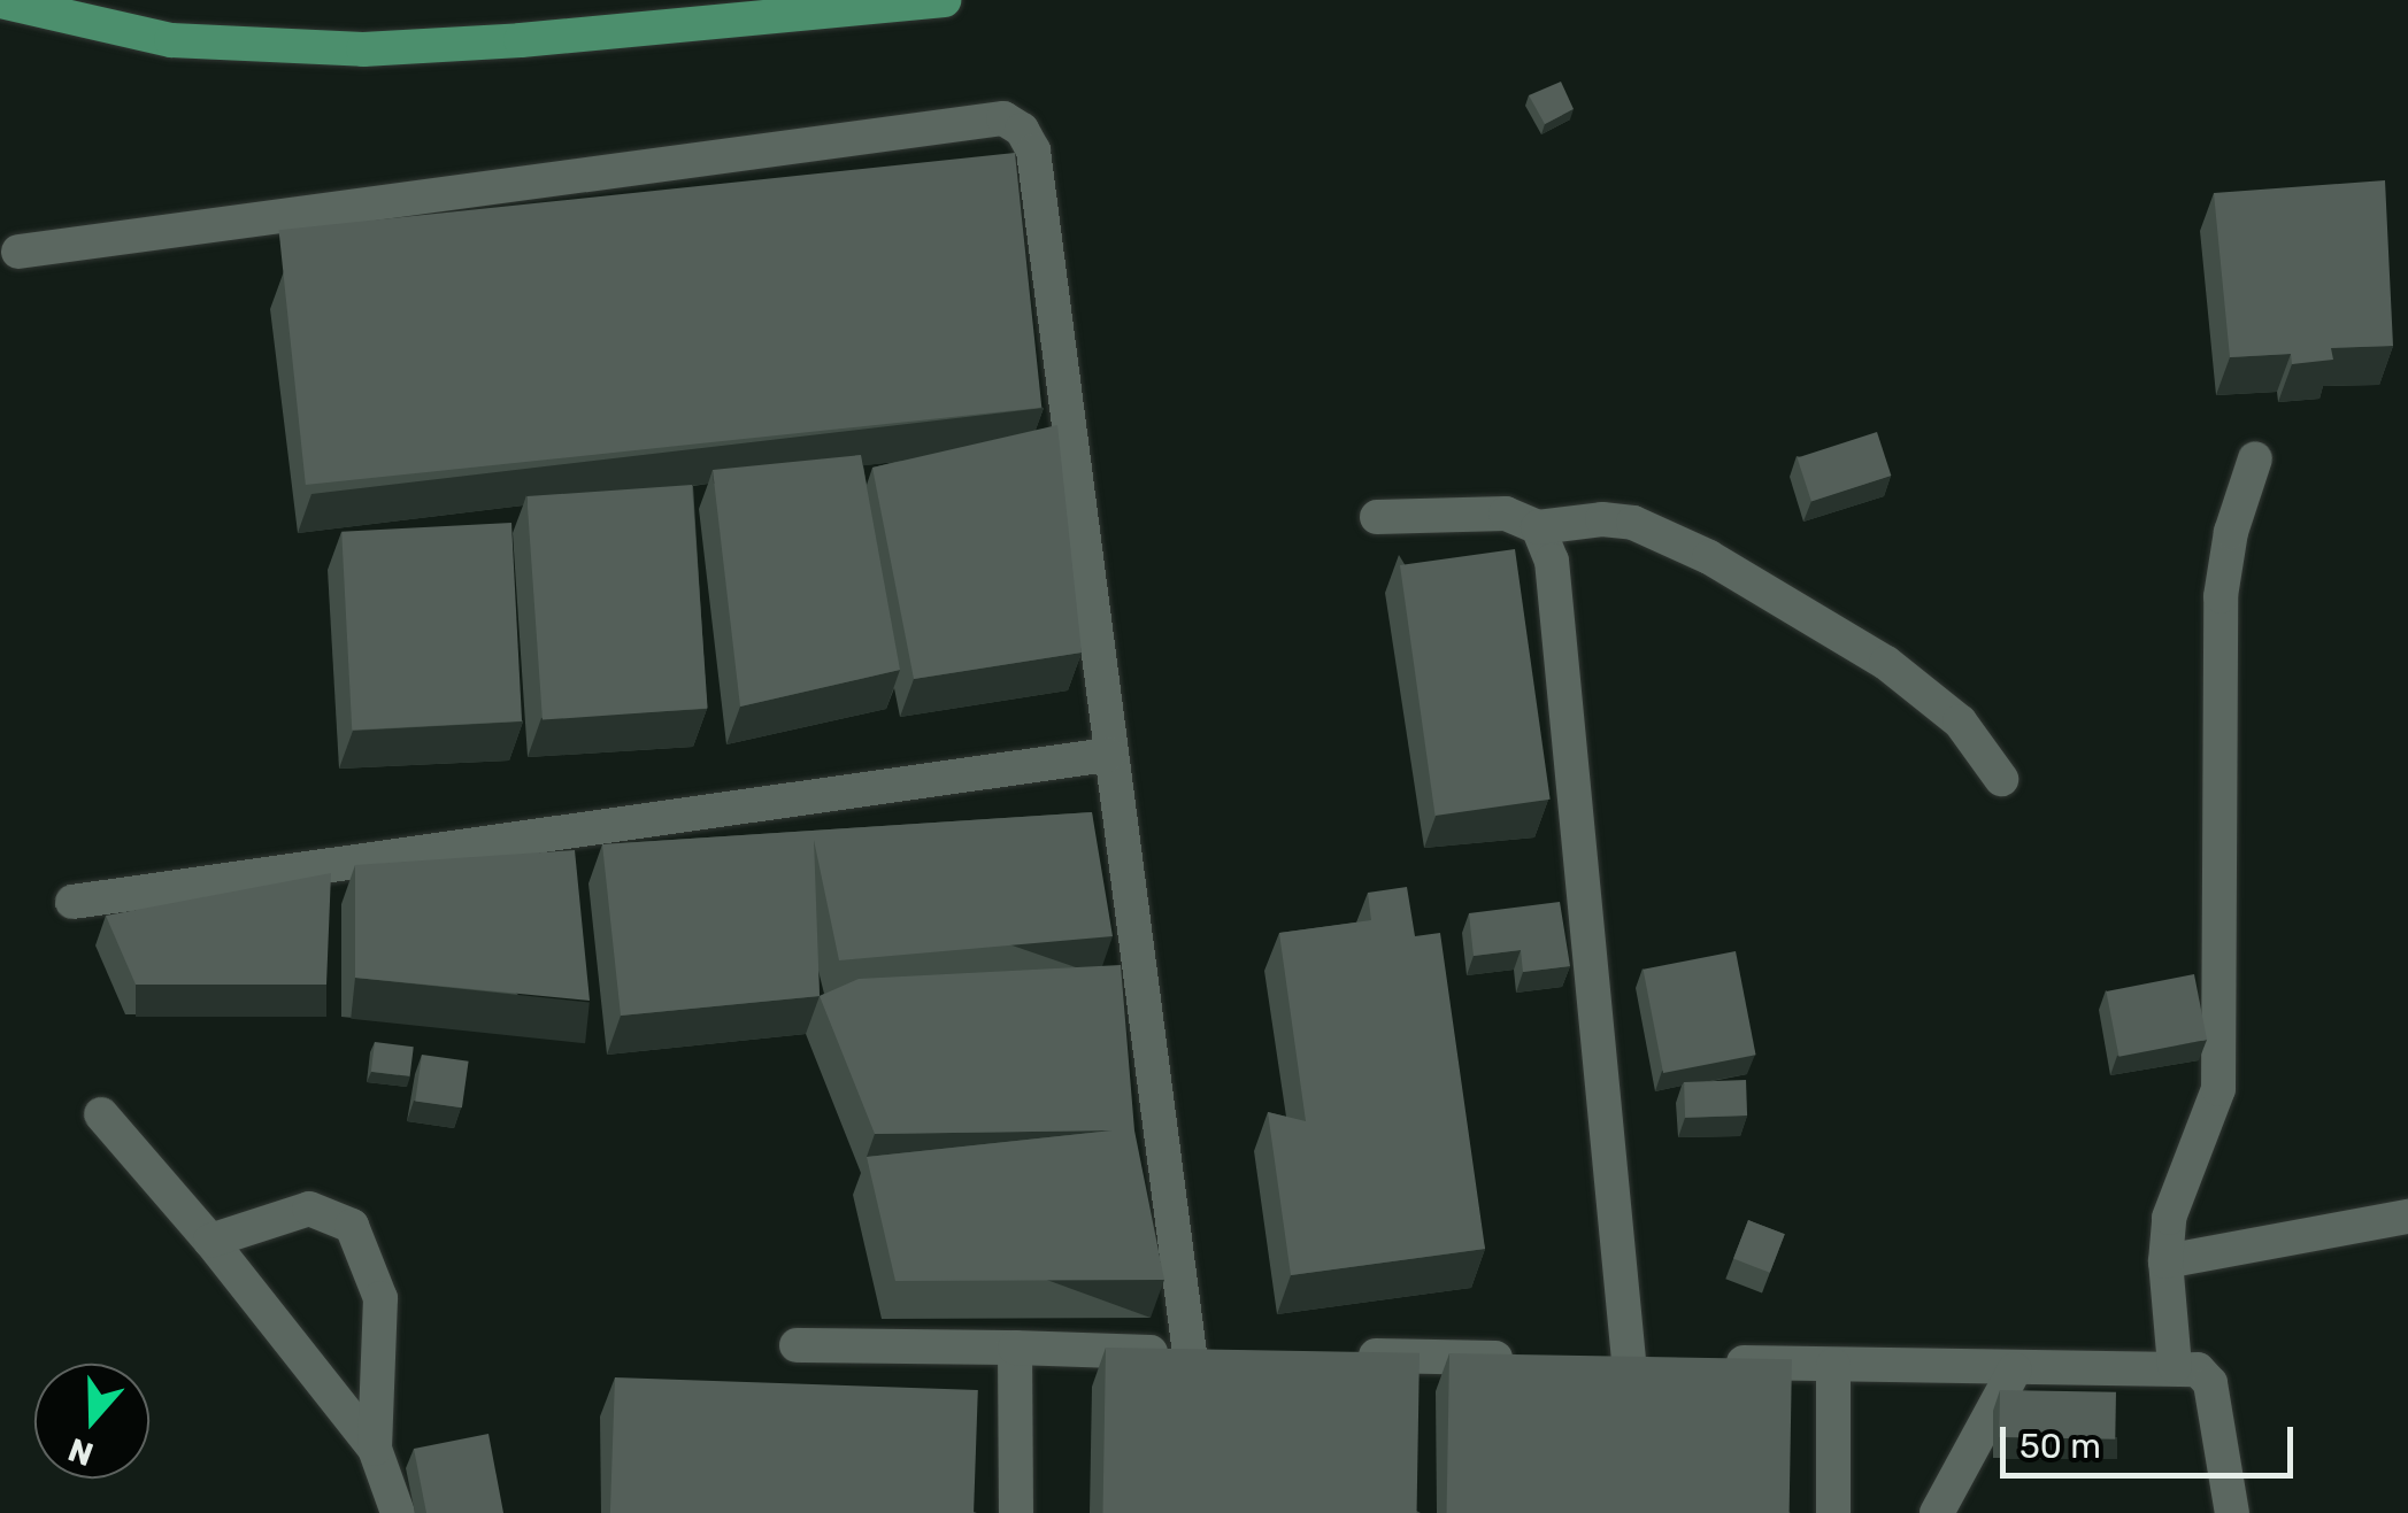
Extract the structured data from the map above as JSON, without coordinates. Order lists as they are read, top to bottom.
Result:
{
  "scale_bar": "50 m",
  "north": "bottom"
}
